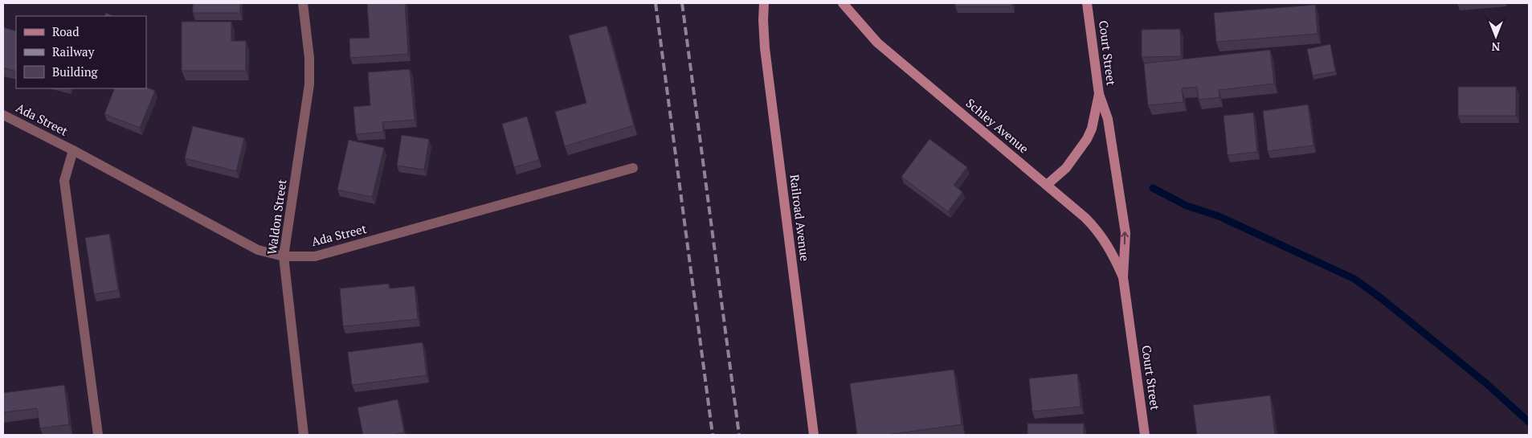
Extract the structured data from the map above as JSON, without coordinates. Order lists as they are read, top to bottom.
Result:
{
  "streets": {
    "main road": ["Court Street", "Schley Avenue", "Railroad Avenue"],
    "street": ["Ada Street", "Waldon Street"]
  },
  "crossings": [
    ["Court Street", "Schley Avenue"],
    ["Ada Street", "Waldon Street"]
  ],
  "legend": ["Road", "Railway", "Building"],
  "north": "bottom"
}
